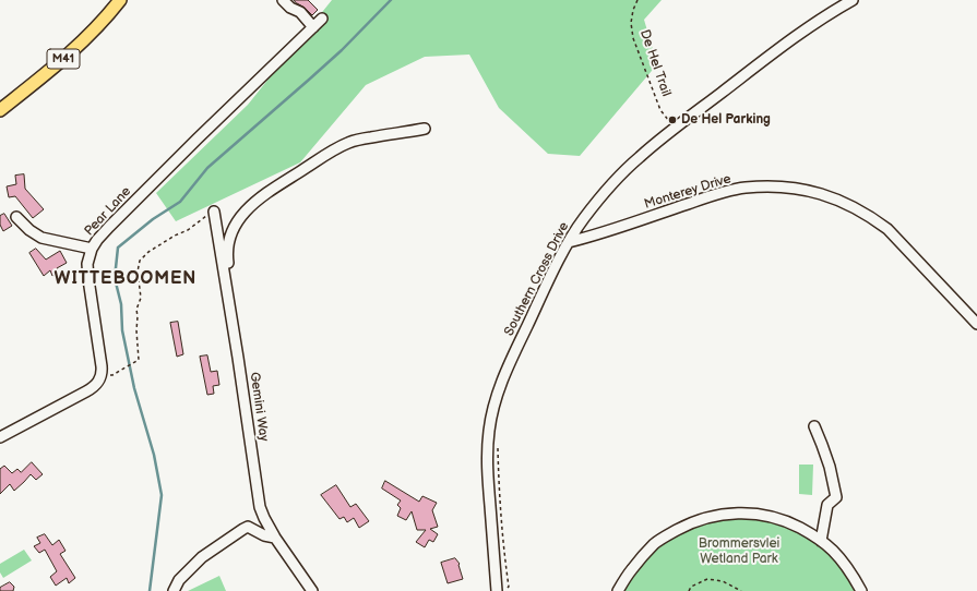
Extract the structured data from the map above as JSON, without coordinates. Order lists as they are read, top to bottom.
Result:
{
  "streets": {
    "main road": ["M41"],
    "street": [
      "Monterey Drive",
      "Pear Lane",
      "Southern Cross Drive",
      "Gemini Way"
    ],
    "path": ["De Hel Trail"]
  },
  "crossings": [
    ["De Hel Trail", "Southern Cross Drive"],
    ["Monterey Drive", "Southern Cross Drive"]
  ],
  "districts": ["WITTEBOOMEN"],
  "parks": ["Brommersvlei Wetland Park"],
  "places": ["De Hel Parking"]
}
